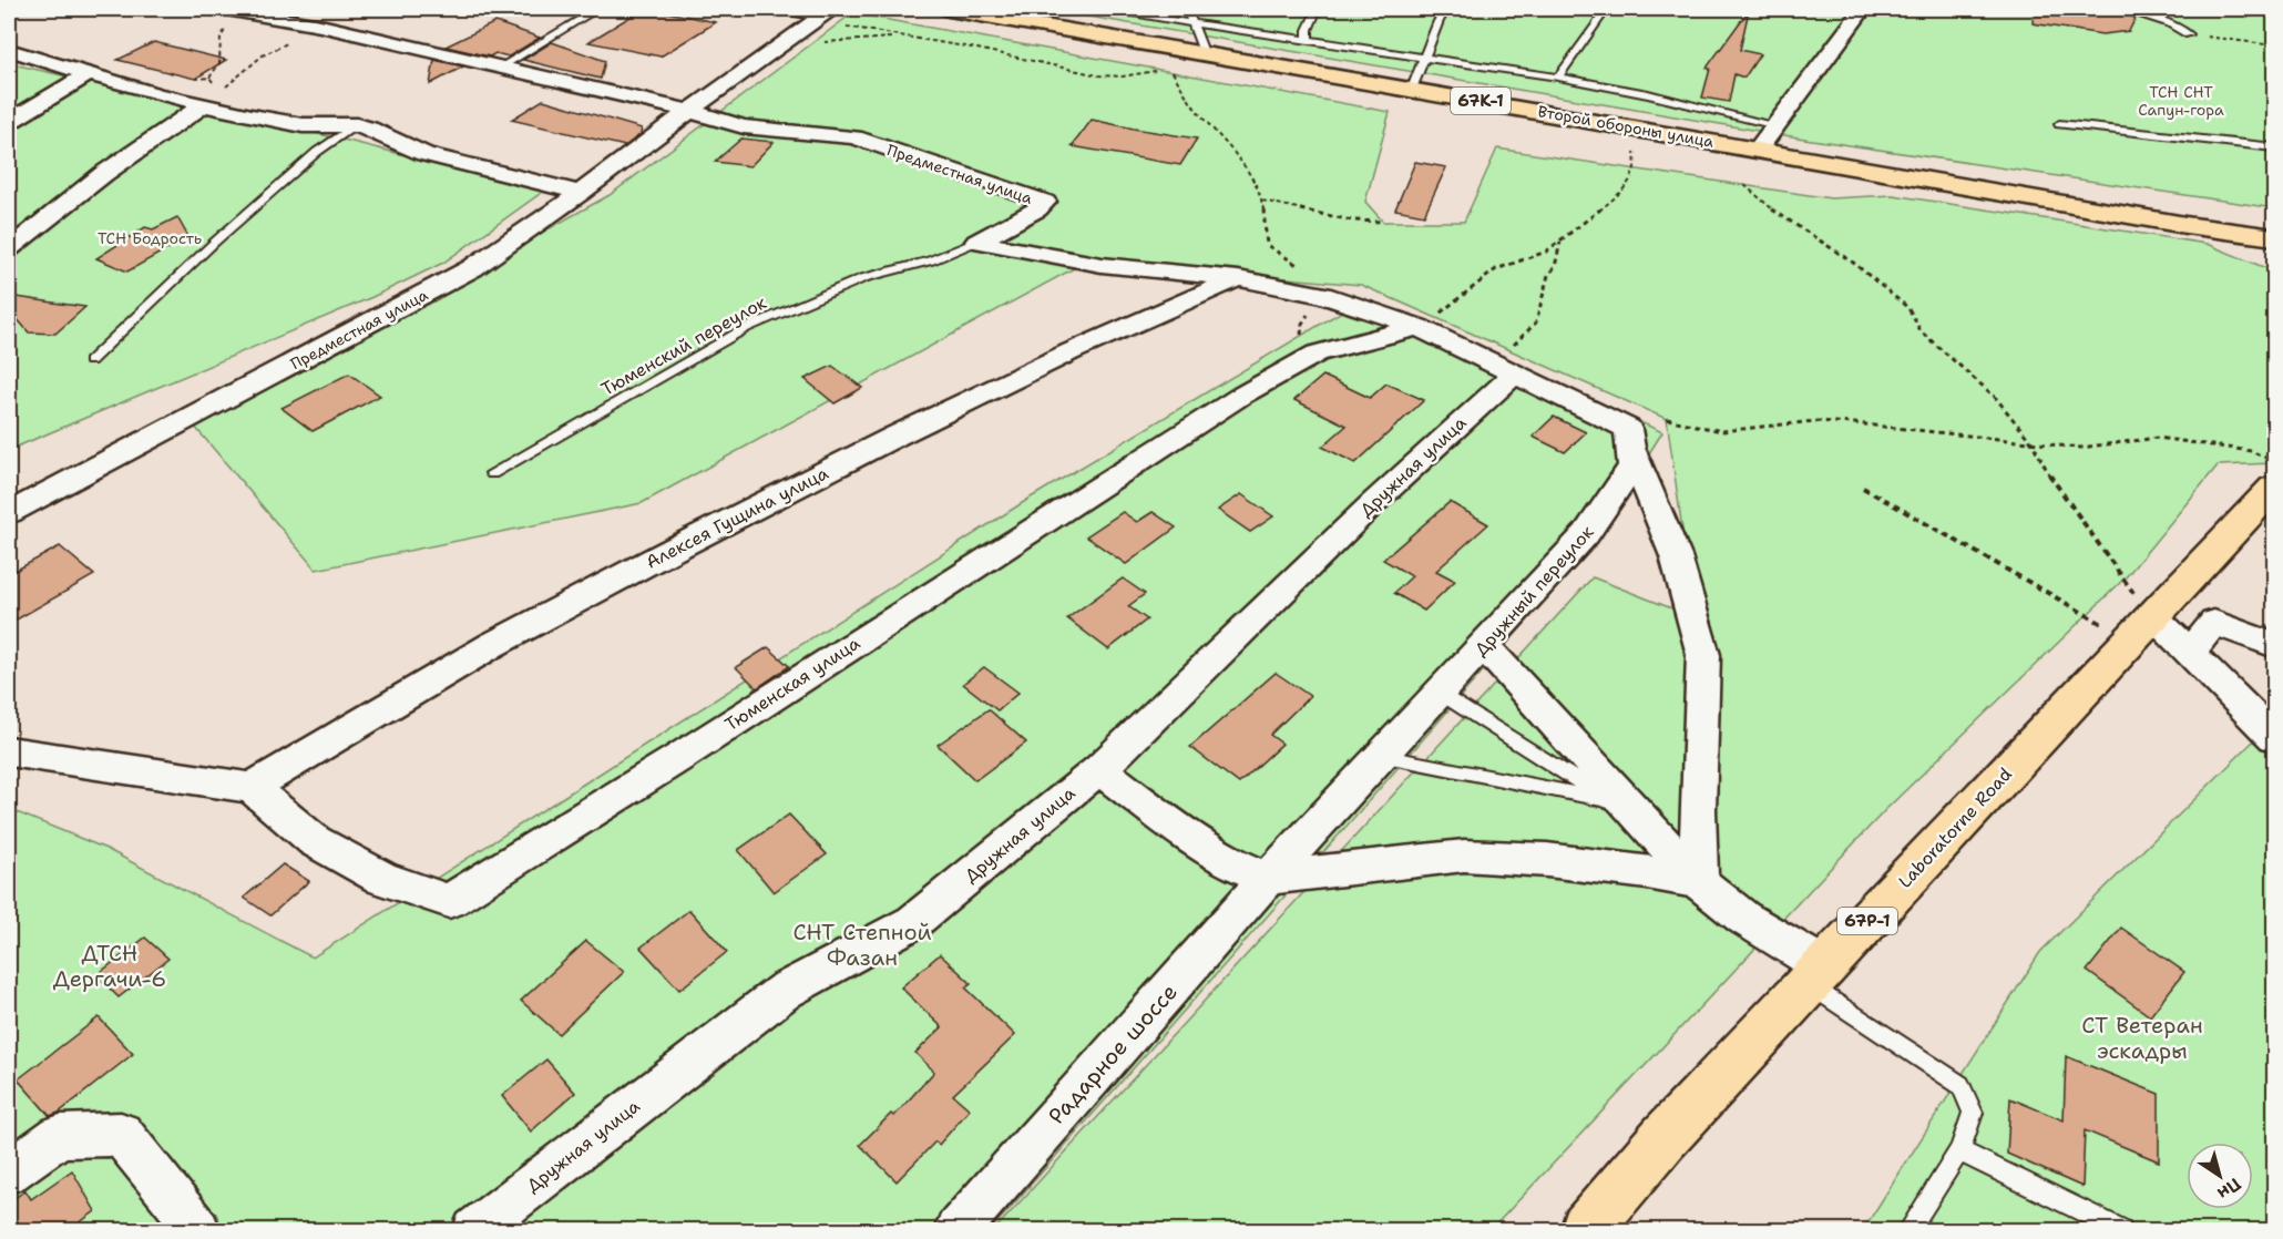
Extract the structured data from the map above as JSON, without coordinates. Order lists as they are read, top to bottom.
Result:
{
  "streets": {
    "main road": [
      "67К-1",
      "Второй обороны улица",
      "Laboratorne Road",
      "67Р-1"
    ],
    "street": [
      "Предместная улица",
      "Дружная улица",
      "Алексея Гущина улица",
      "Дружный переулок",
      "Тюменская улица",
      "Радарное шоссе"
    ],
    "lane": ["Тюменский переулок"]
  },
  "crossings": [
    ["67К-1", "Второй обороны улица"],
    ["Предместная улица", "Тюменский переулок"],
    ["Алексея Гущина улица", "Тюменская улица"],
    ["Дружный переулок", "Радарное шоссе"]
  ],
  "parks": [
    "ТСН СНТ Сапун-гора",
    "ТСН Бодрость",
    "СНТ Степной Фазан",
    "ДТСН Дергачи-6",
    "СТ Ветеран эскадры"
  ],
  "north": "bottom right"
}
